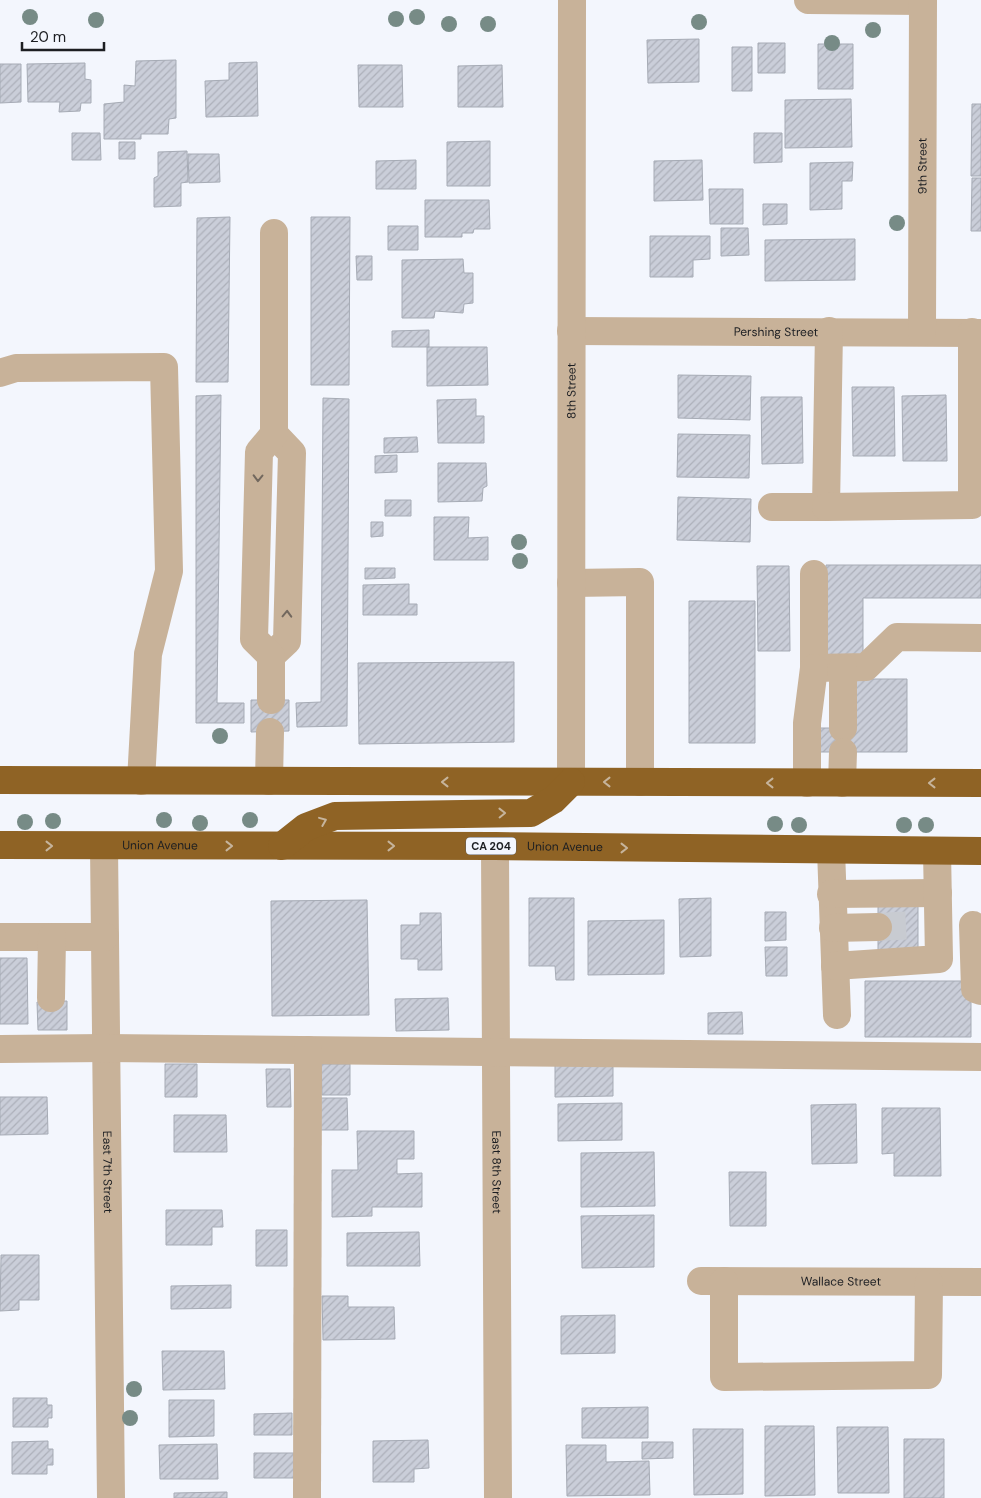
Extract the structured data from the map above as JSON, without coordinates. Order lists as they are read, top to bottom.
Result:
{
  "streets": {
    "highway": ["Union Avenue", "CA 204"],
    "street": [
      "9th Street",
      "Pershing Street",
      "8th Street",
      "East 7th Street",
      "East 8th Street",
      "Wallace Street"
    ]
  },
  "crossings": [
    ["9th Street", "Pershing Street"],
    ["Pershing Street", "8th Street"],
    ["Union Avenue", "East 7th Street"],
    ["Union Avenue", "East 8th Street"]
  ],
  "scale_bar": "20 m"
}
